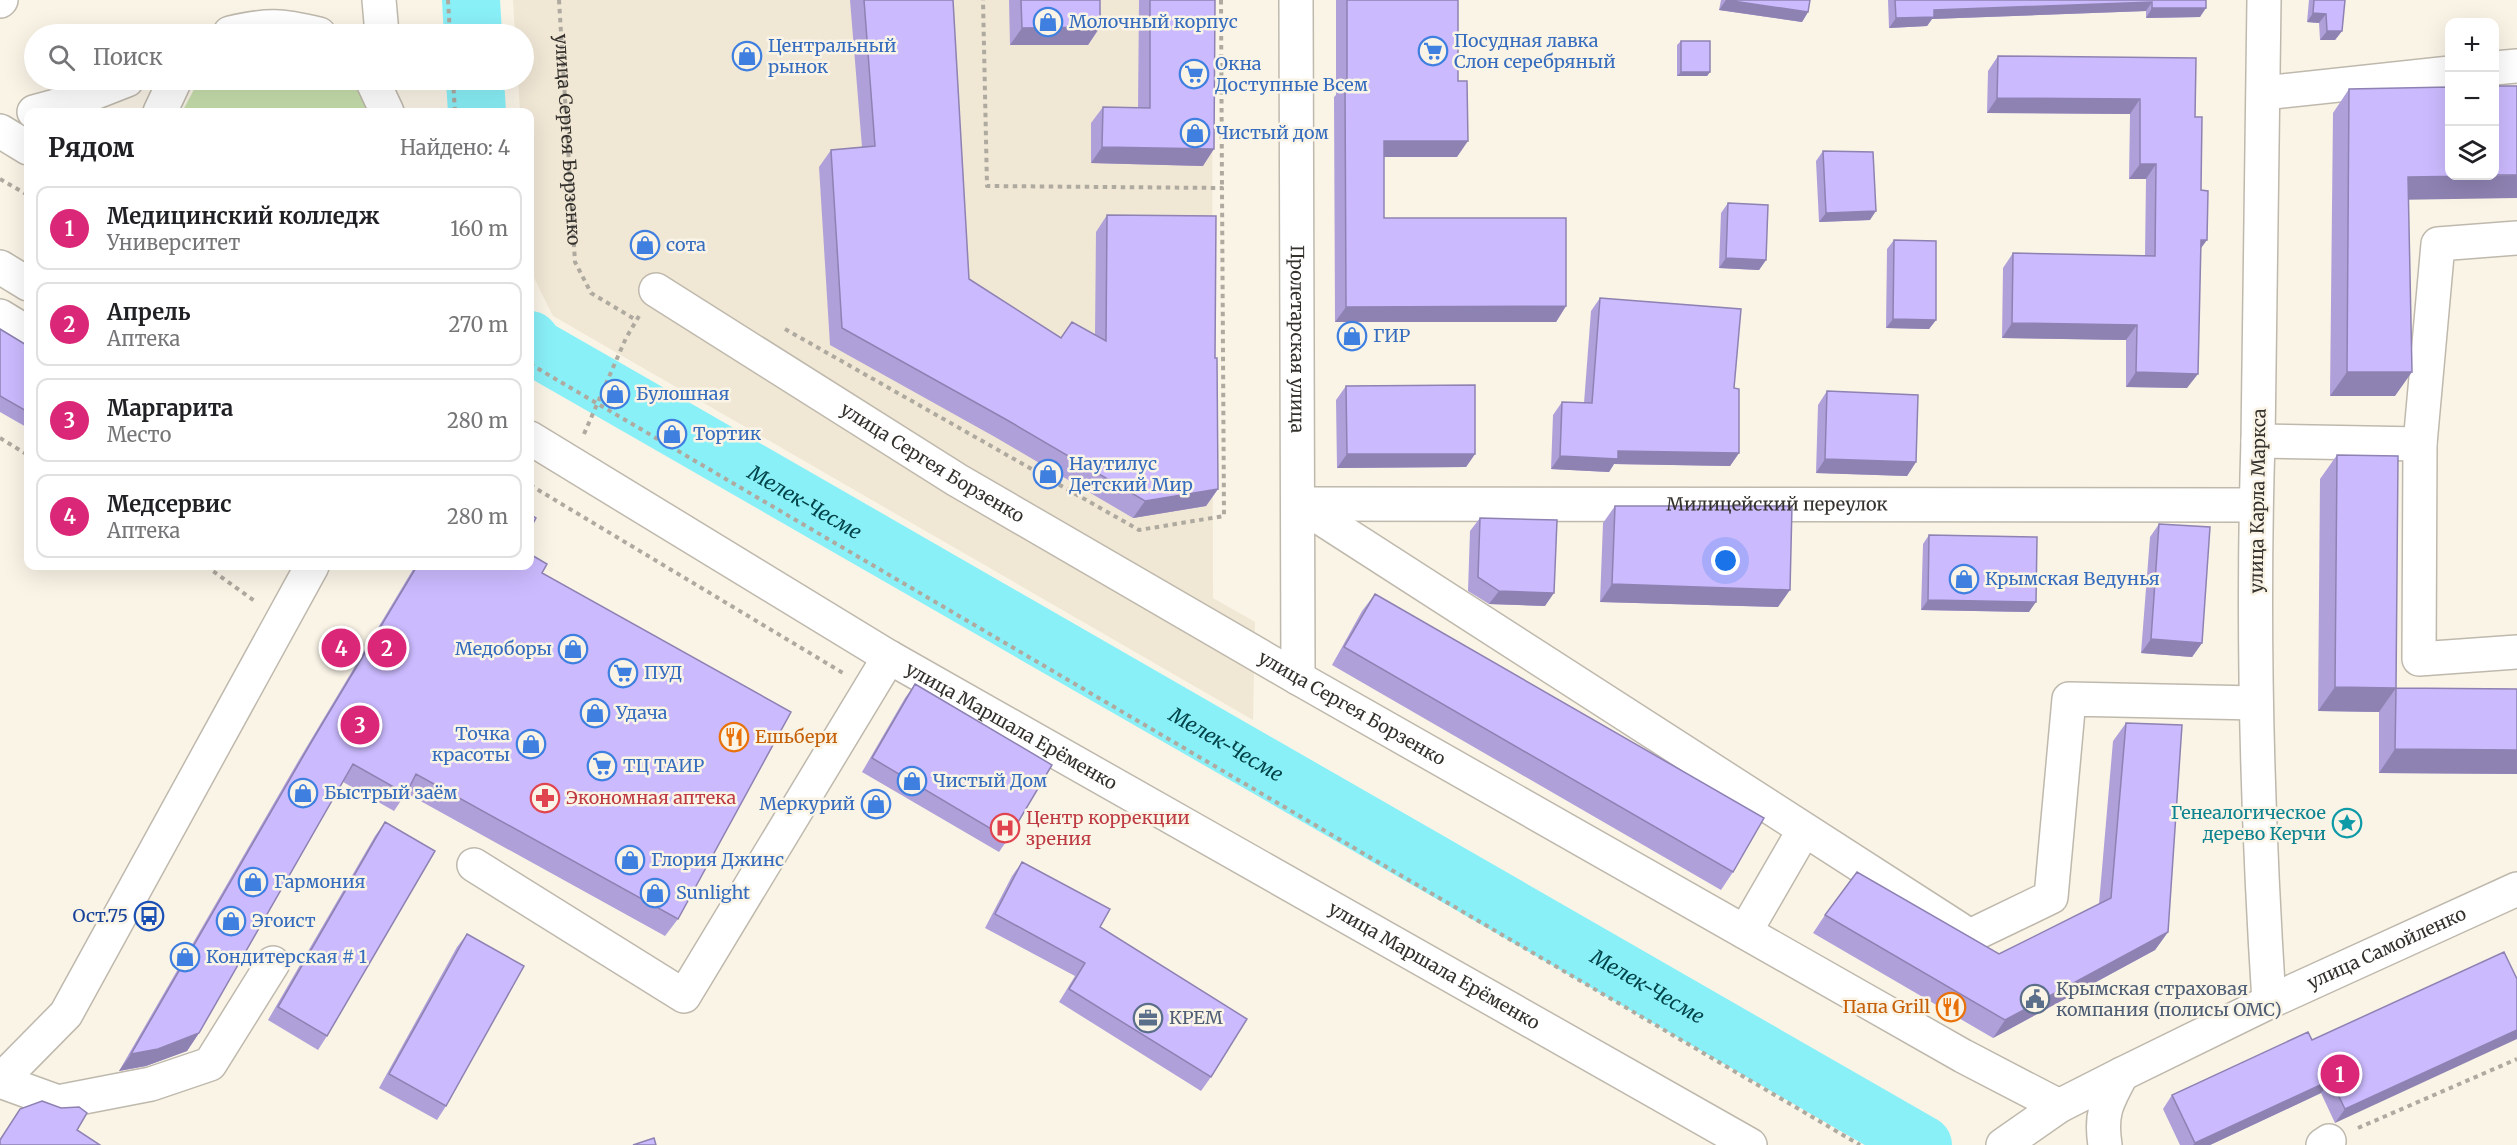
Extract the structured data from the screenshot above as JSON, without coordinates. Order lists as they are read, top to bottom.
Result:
{
  "streets": {
    "main road": [
      "улица Сергея Борзенко",
      "Пролетарская улица",
      "улица Карла Маркса",
      "Милицейский переулок",
      "улица Маршала Ерёменко",
      "улица Самойленко"
    ]
  },
  "crossings": [
    ["улица Сергея Борзенко", "Пролетарская улица"],
    ["улица Сергея Борзенко", "улица Самойленко"],
    ["Пролетарская улица", "Милицейский переулок"],
    ["улица Карла Маркса", "Милицейский переулок"],
    ["улица Карла Маркса", "улица Самойленко"]
  ],
  "water": ["Мелек-Чесме"],
  "places": {
    "shop": [
      "Молочный корпус",
      "Центральный рынок",
      "Чистый дом",
      "сота",
      "ГИР",
      "Булошная",
      "Тортик",
      "Наутилус Детский Мир",
      "Крымская Ведунья",
      "Медоборы",
      "Удача",
      "Точка красоты",
      "Чистый Дом",
      "Быстрый заём",
      "Меркурий",
      "Глория Джинс",
      "Гармония",
      "Sunlight",
      "Эгоист",
      "Кондитерская # 1"
    ],
    "supermarket": [
      "Посудная лавка Слон серебряный",
      "Окна Доступные Всем",
      "ПУД",
      "ТЦ ТАИР"
    ],
    "restaurant": ["Ешьбери", "Папа Grill"],
    "pharmacy": ["Экономная аптека"],
    "place": ["Генеалогическое дерево Керчи"],
    "hospital": ["Центр коррекции зрения"],
    "bus stop": ["Ост.75"],
    "public building": ["Крымская страховая компания (полисы ОМС)"],
    "office": ["КРЕМ"]
  },
  "page": {
    "map_buttons": ["+", "−"],
    "search": "Поиск",
    "heading": ["Рядом", "Найдено: 4"],
    "list": [
      {
        "mark": "1",
        "name": "Медицинский колледж",
        "note": "Университет",
        "value": "160 m"
      },
      {
        "mark": "2",
        "name": "Апрель",
        "note": "Аптека",
        "value": "270 m"
      },
      {
        "mark": "3",
        "name": "Маргарита",
        "note": "Место",
        "value": "280 m"
      },
      {
        "mark": "4",
        "name": "Медсервис",
        "note": "Аптека",
        "value": "280 m"
      }
    ],
    "pins": [
      "2",
      "4",
      "3",
      "1"
    ]
  }
}
